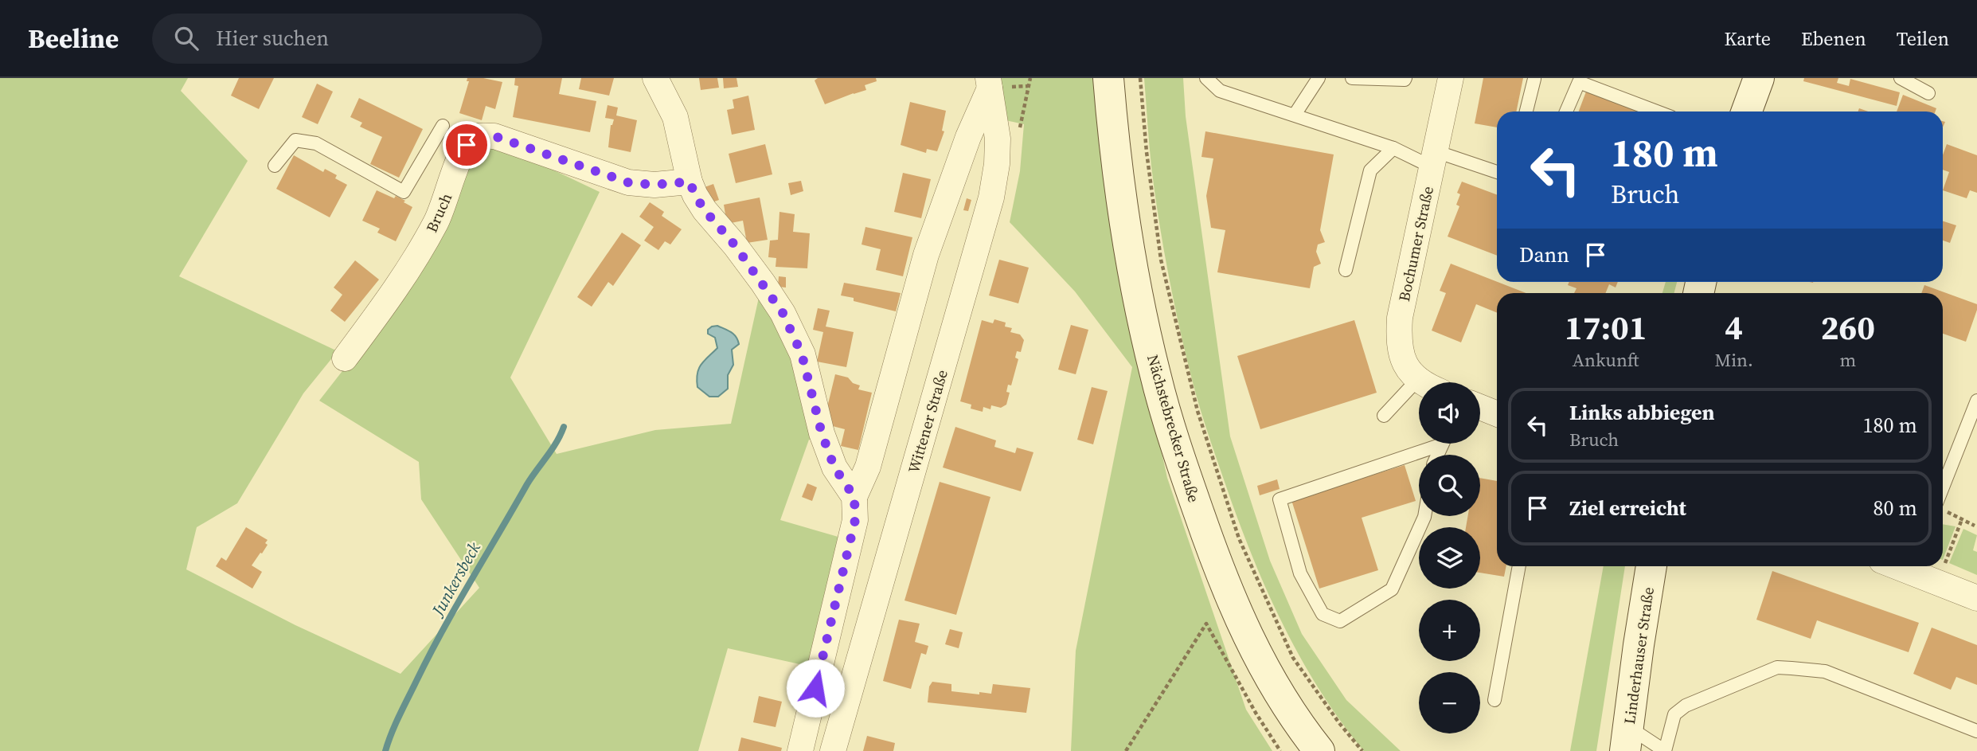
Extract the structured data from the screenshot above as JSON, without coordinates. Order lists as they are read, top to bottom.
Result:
{
  "streets": {
    "main road": ["Nächstebrecker Straße", "Linderhauser Straße"],
    "street": ["Bruch", "Bochumer Straße", "Wittener Straße"]
  },
  "water": ["Junkersbeck"],
  "page": {
    "header": "Beeline",
    "search": "Hier suchen",
    "nav": ["Karte", "Ebenen", "Teilen"],
    "turn": ["180 m", "Bruch"],
    "then": "Dann",
    "eta": [
      "17:01",
      "Ankunft",
      "4",
      "Min.",
      "260",
      "m"
    ],
    "map_buttons": ["+", "−"],
    "list": [
      {
        "name": "Links abbiegen",
        "note": "Bruch",
        "value": "180 m"
      },
      {
        "name": "Ziel erreicht",
        "value": "80 m"
      }
    ]
  }
}
